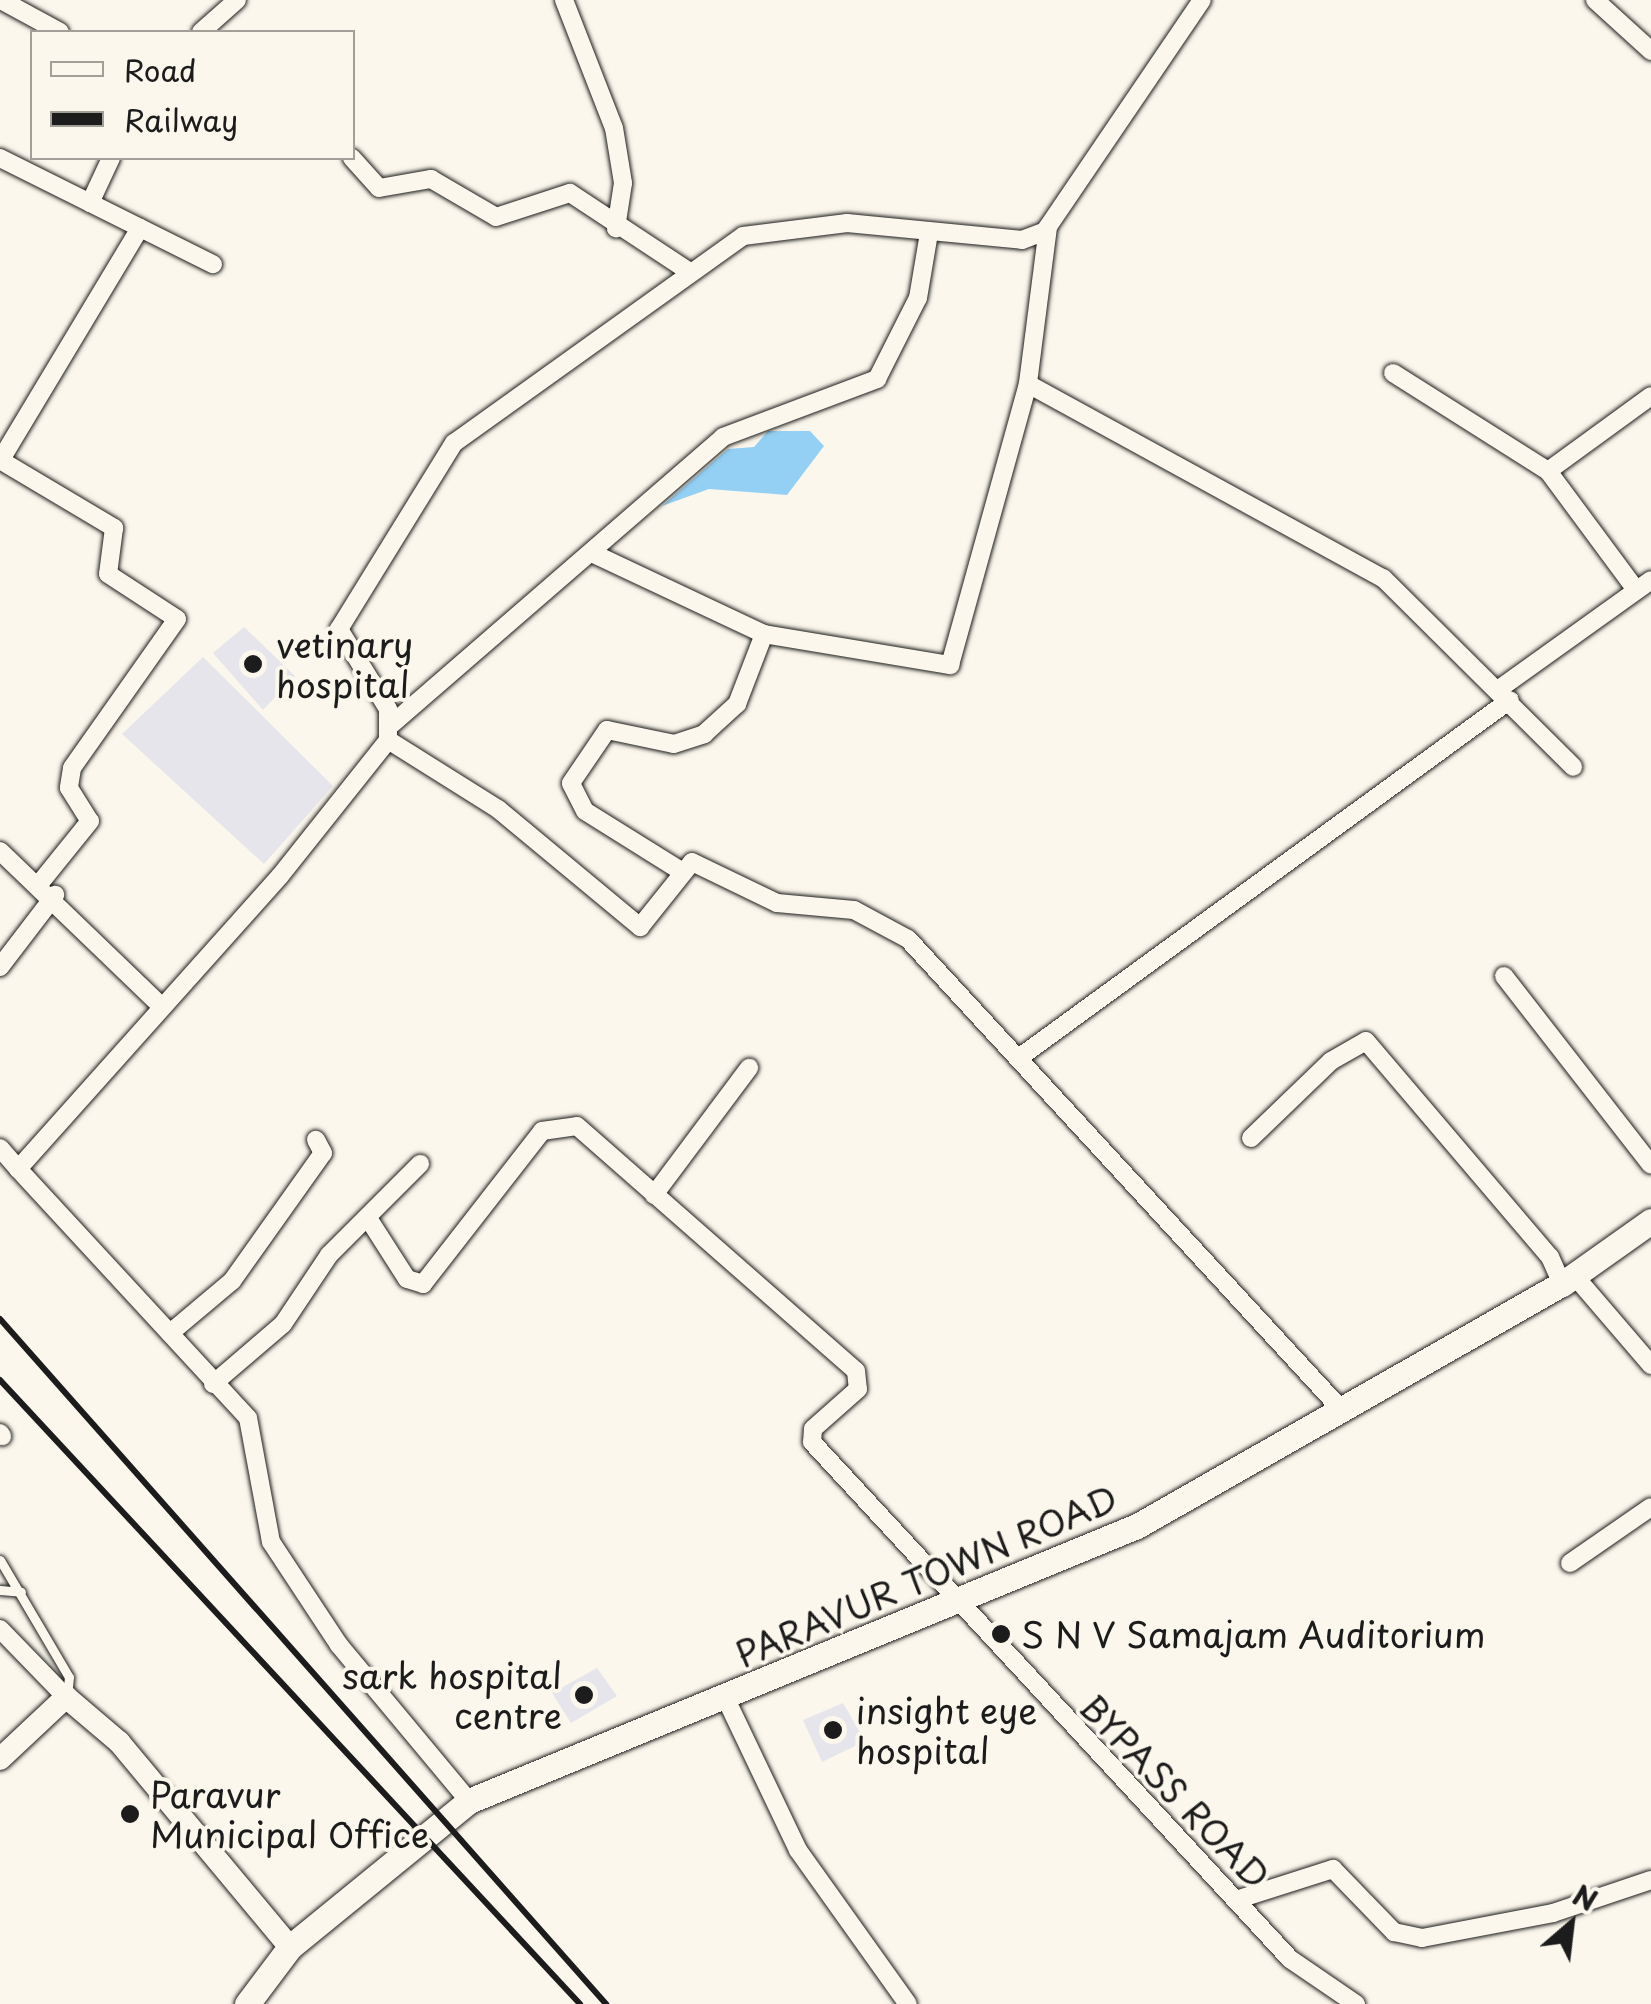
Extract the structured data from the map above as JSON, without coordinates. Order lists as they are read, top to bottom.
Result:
{
  "streets": {
    "main road": ["PARAVUR TOWN ROAD"],
    "street": ["BYPASS ROAD"]
  },
  "crossings": [
    ["PARAVUR TOWN ROAD", "BYPASS ROAD"]
  ],
  "places": [
    "vetinary hospital",
    "S N V Samajam Auditorium",
    "sark hospital centre",
    "insight eye hospital",
    "Paravur Municipal Office"
  ],
  "legend": ["Road", "Railway"],
  "north": "top right"
}
